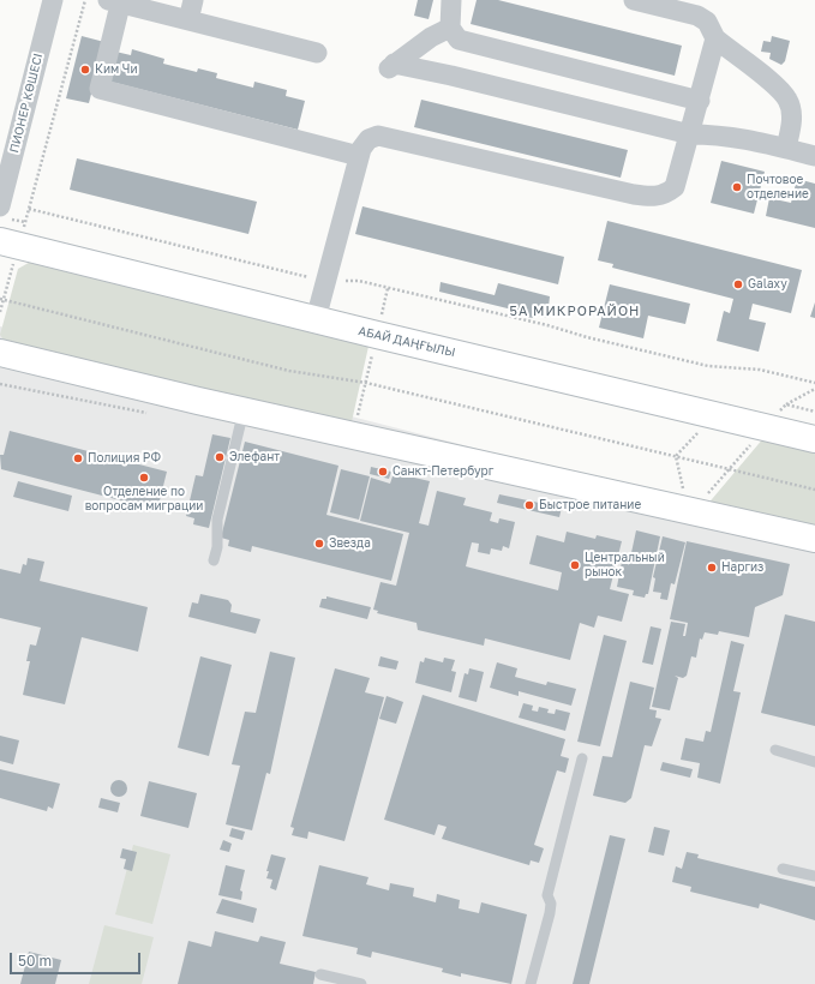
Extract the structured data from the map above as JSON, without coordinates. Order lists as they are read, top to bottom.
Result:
{
  "streets": {
    "main road": ["АБАЙ ДАҢҒЫЛЫ"],
    "street": ["ПИОНЕР КӨШЕСІ"]
  },
  "districts": ["5А МИКРОРАЙОН"],
  "places": [
    "Ким Чи",
    "Почтовое отделение",
    "Galaxy",
    "Элефант",
    "Полиция РФ",
    "Санкт-Петербург",
    "Отделение по вопросам миграции",
    "Быстрое питание",
    "Звезда",
    "Центральный рынок",
    "Наргиз"
  ],
  "scale_bar": "50 m"
}
